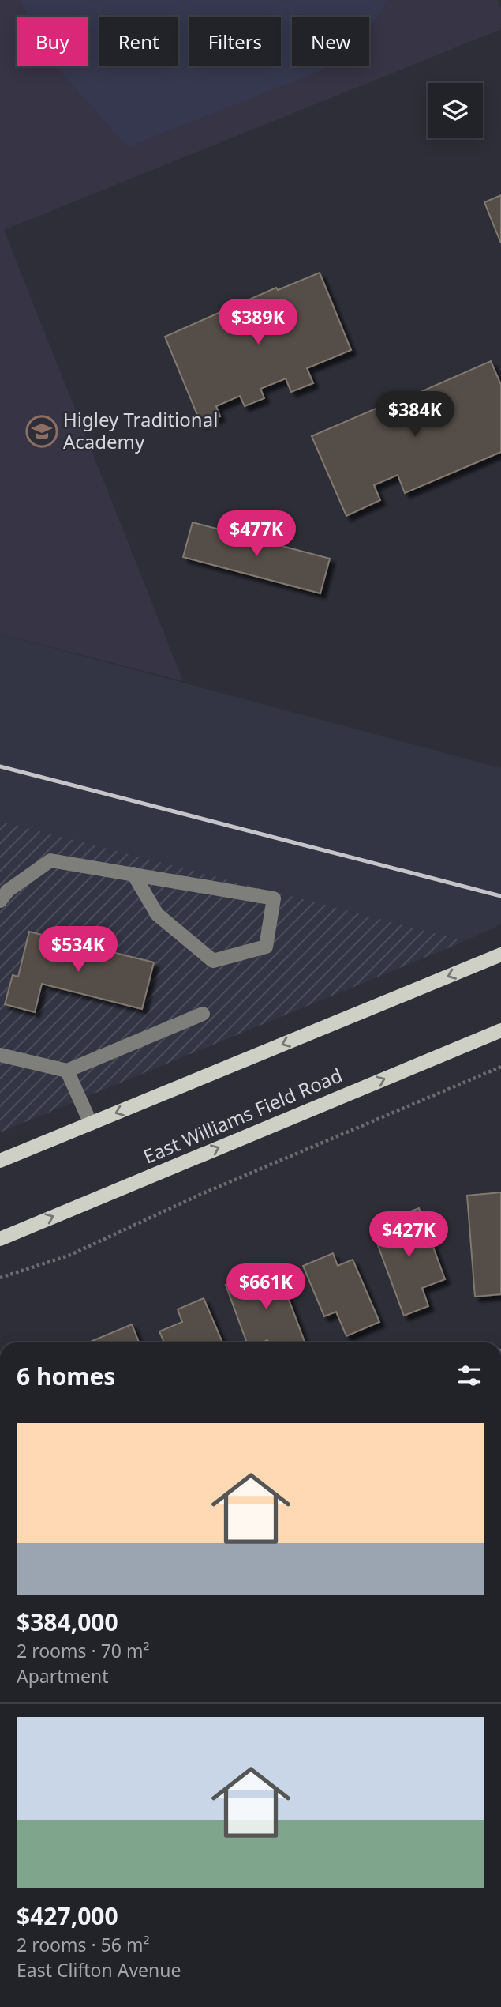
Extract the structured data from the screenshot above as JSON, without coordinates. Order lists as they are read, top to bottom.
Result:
{
  "streets": {
    "main road": ["East Williams Field Road"]
  },
  "places": {
    "school or university": ["Higley Traditional Academy"]
  },
  "page": {
    "chip": [
      "Buy",
      "Rent",
      "Filters",
      "New"
    ],
    "price": [
      "$389K",
      "$384K",
      "$477K",
      "$534K",
      "$427K",
      "$661K"
    ],
    "heading": "6 homes",
    "list": [
      {
        "name": "$384,000",
        "note": "2 rooms · 70 m² · Apartment"
      },
      {
        "name": "$427,000",
        "note": "2 rooms · 56 m² · East Clifton Avenue"
      }
    ]
  }
}
